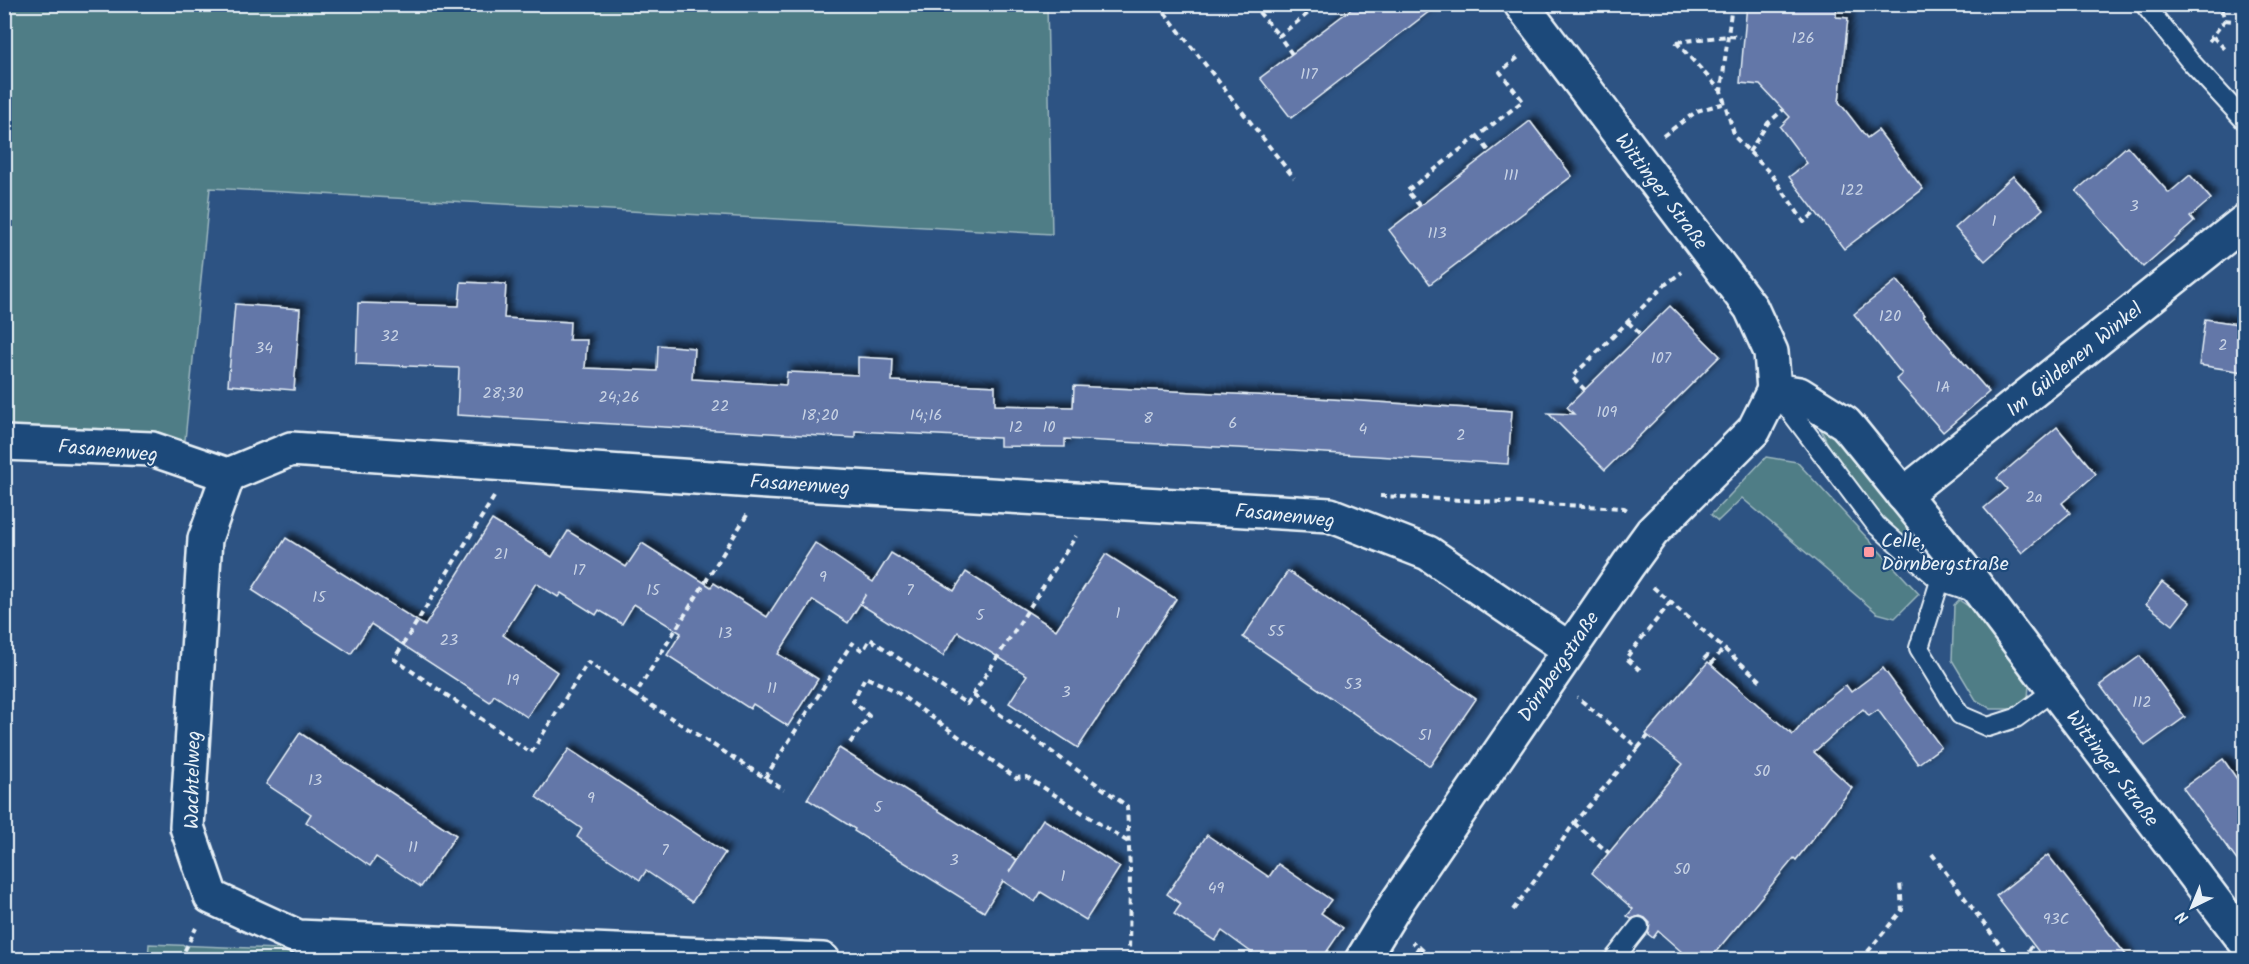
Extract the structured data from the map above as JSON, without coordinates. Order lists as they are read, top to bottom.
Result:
{
  "streets": {
    "street": [
      "Wittinger Straße",
      "Im Güldenen Winkel",
      "Fasanenweg",
      "Dörnbergstraße",
      "Wachtelweg"
    ]
  },
  "crossings": [
    ["Wittinger Straße", "Im Güldenen Winkel"],
    ["Wittinger Straße", "Dörnbergstraße"],
    ["Fasanenweg", "Dörnbergstraße"],
    ["Fasanenweg", "Wachtelweg"]
  ],
  "places": {
    "transit": ["Celle, Dörnbergstraße"]
  },
  "house_numbers": [
    "126",
    "117",
    "111",
    "122",
    "3",
    "1",
    "113",
    "120",
    "32",
    "2",
    "34",
    "107",
    "1A",
    "28;30",
    "24;26",
    "22",
    "109",
    "18;20",
    "14;16",
    "8",
    "6",
    "12",
    "10",
    "4",
    "2",
    "2a",
    "21",
    "17",
    "9",
    "15",
    "7",
    "15",
    "1",
    "5",
    "55",
    "13",
    "23",
    "19",
    "53",
    "11",
    "3",
    "112",
    "51",
    "50",
    "13",
    "9",
    "5",
    "11",
    "7",
    "3",
    "50",
    "1",
    "49",
    "93C"
  ],
  "north": "bottom left"
}
